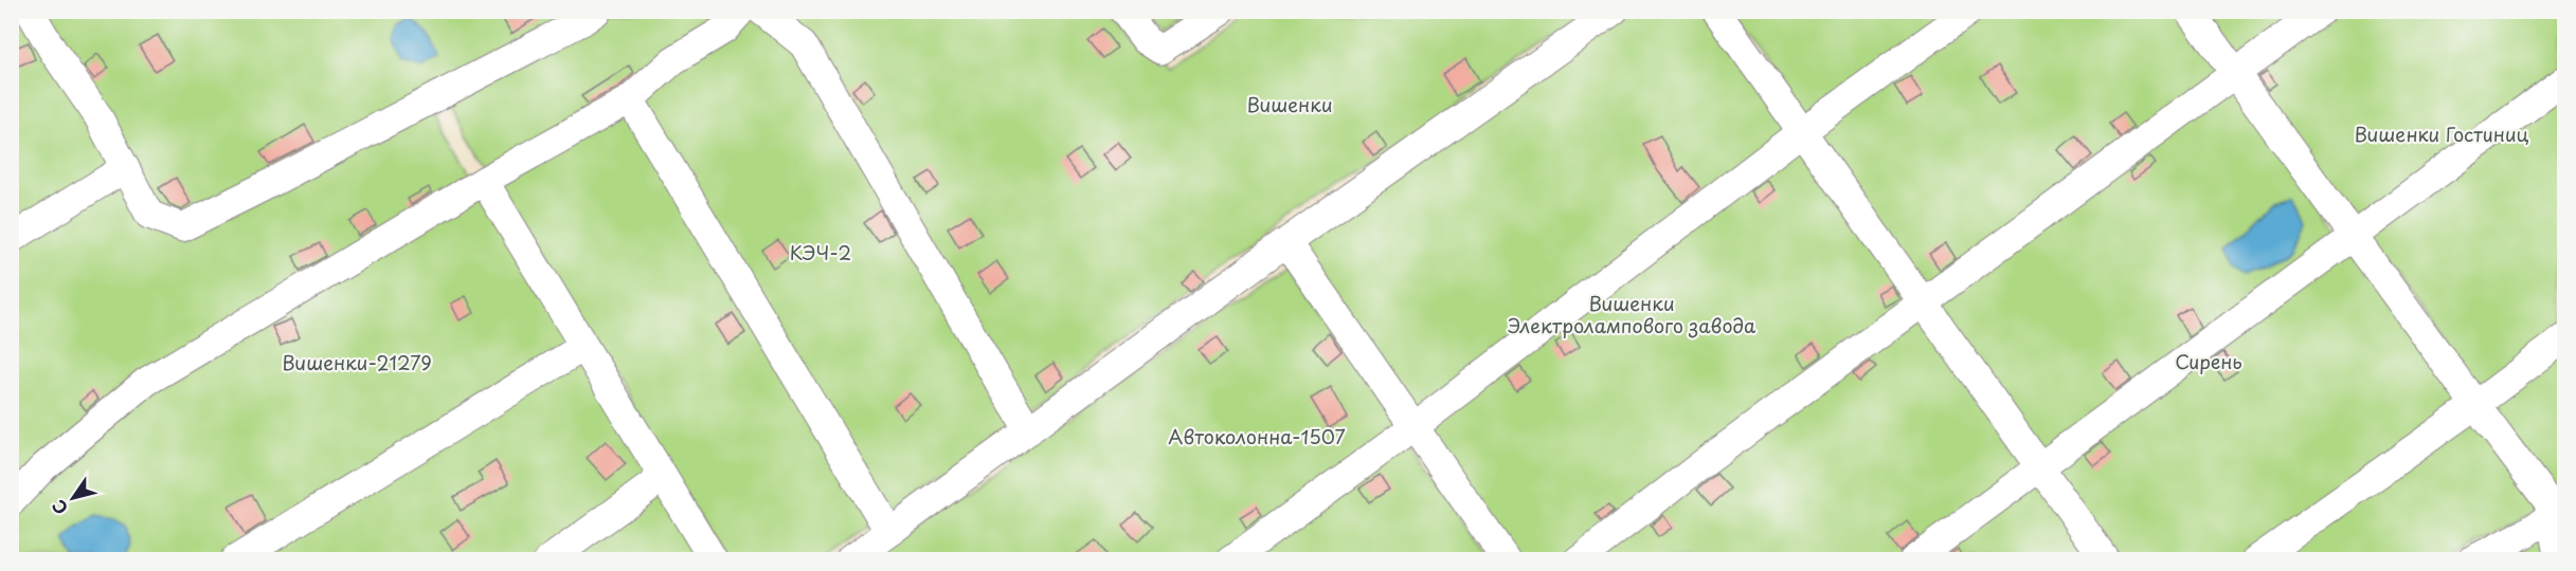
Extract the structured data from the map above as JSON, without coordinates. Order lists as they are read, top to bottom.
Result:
{
  "parks": [
    "Вишенки",
    "Вишенки Гостиниц",
    "КЭЧ-2",
    "Вишенки Электролампового завода",
    "Сирень",
    "Вишенки-21279",
    "Автоколонна-1507"
  ],
  "north": "bottom left"
}
